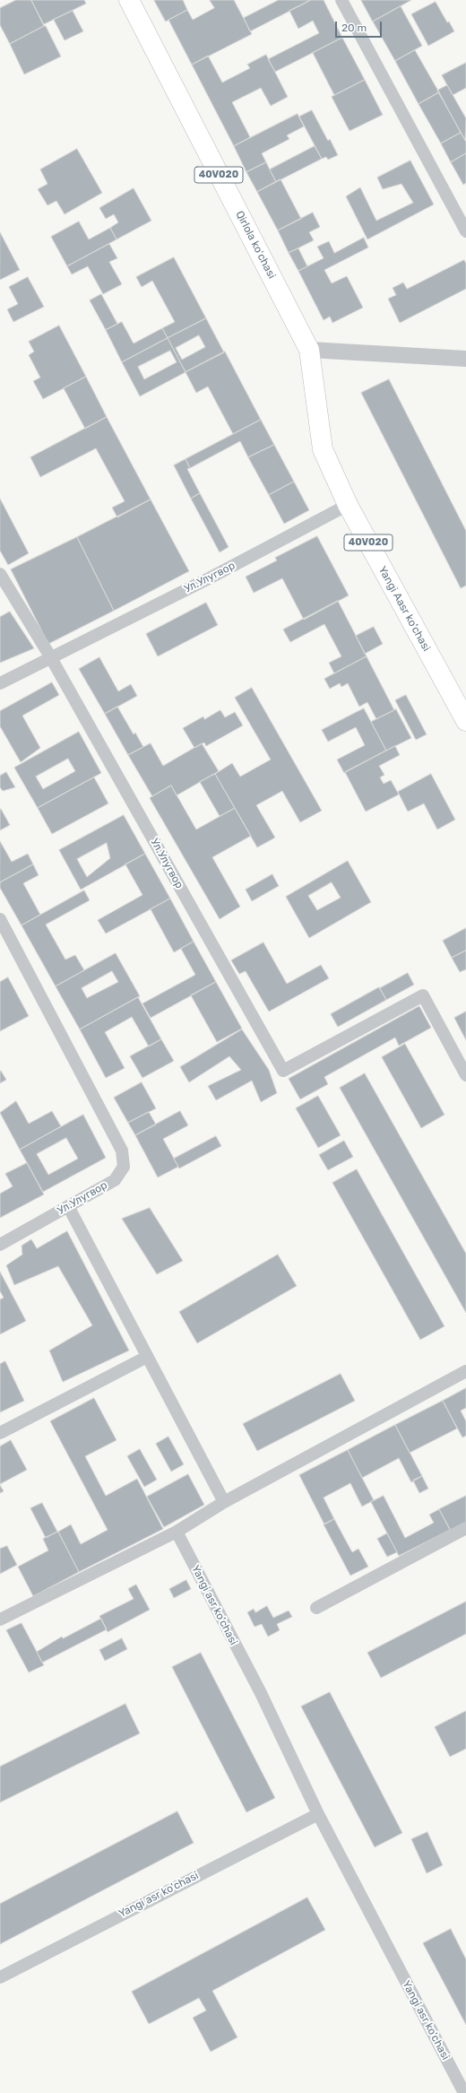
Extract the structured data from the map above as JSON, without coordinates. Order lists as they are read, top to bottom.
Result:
{
  "streets": {
    "main road": ["40V020", "Qirlola koʻchasi", "Yangi Aasr ko'chasi"],
    "street": ["Ул.Улугвор", "Yangi asr ko'chasi"]
  },
  "crossings": [
    ["Qirlola koʻchasi", "Yangi Aasr ko'chasi"],
    ["Ул.Улугвор", "Yangi Aasr ko'chasi"]
  ],
  "scale_bar": "20 m"
}
